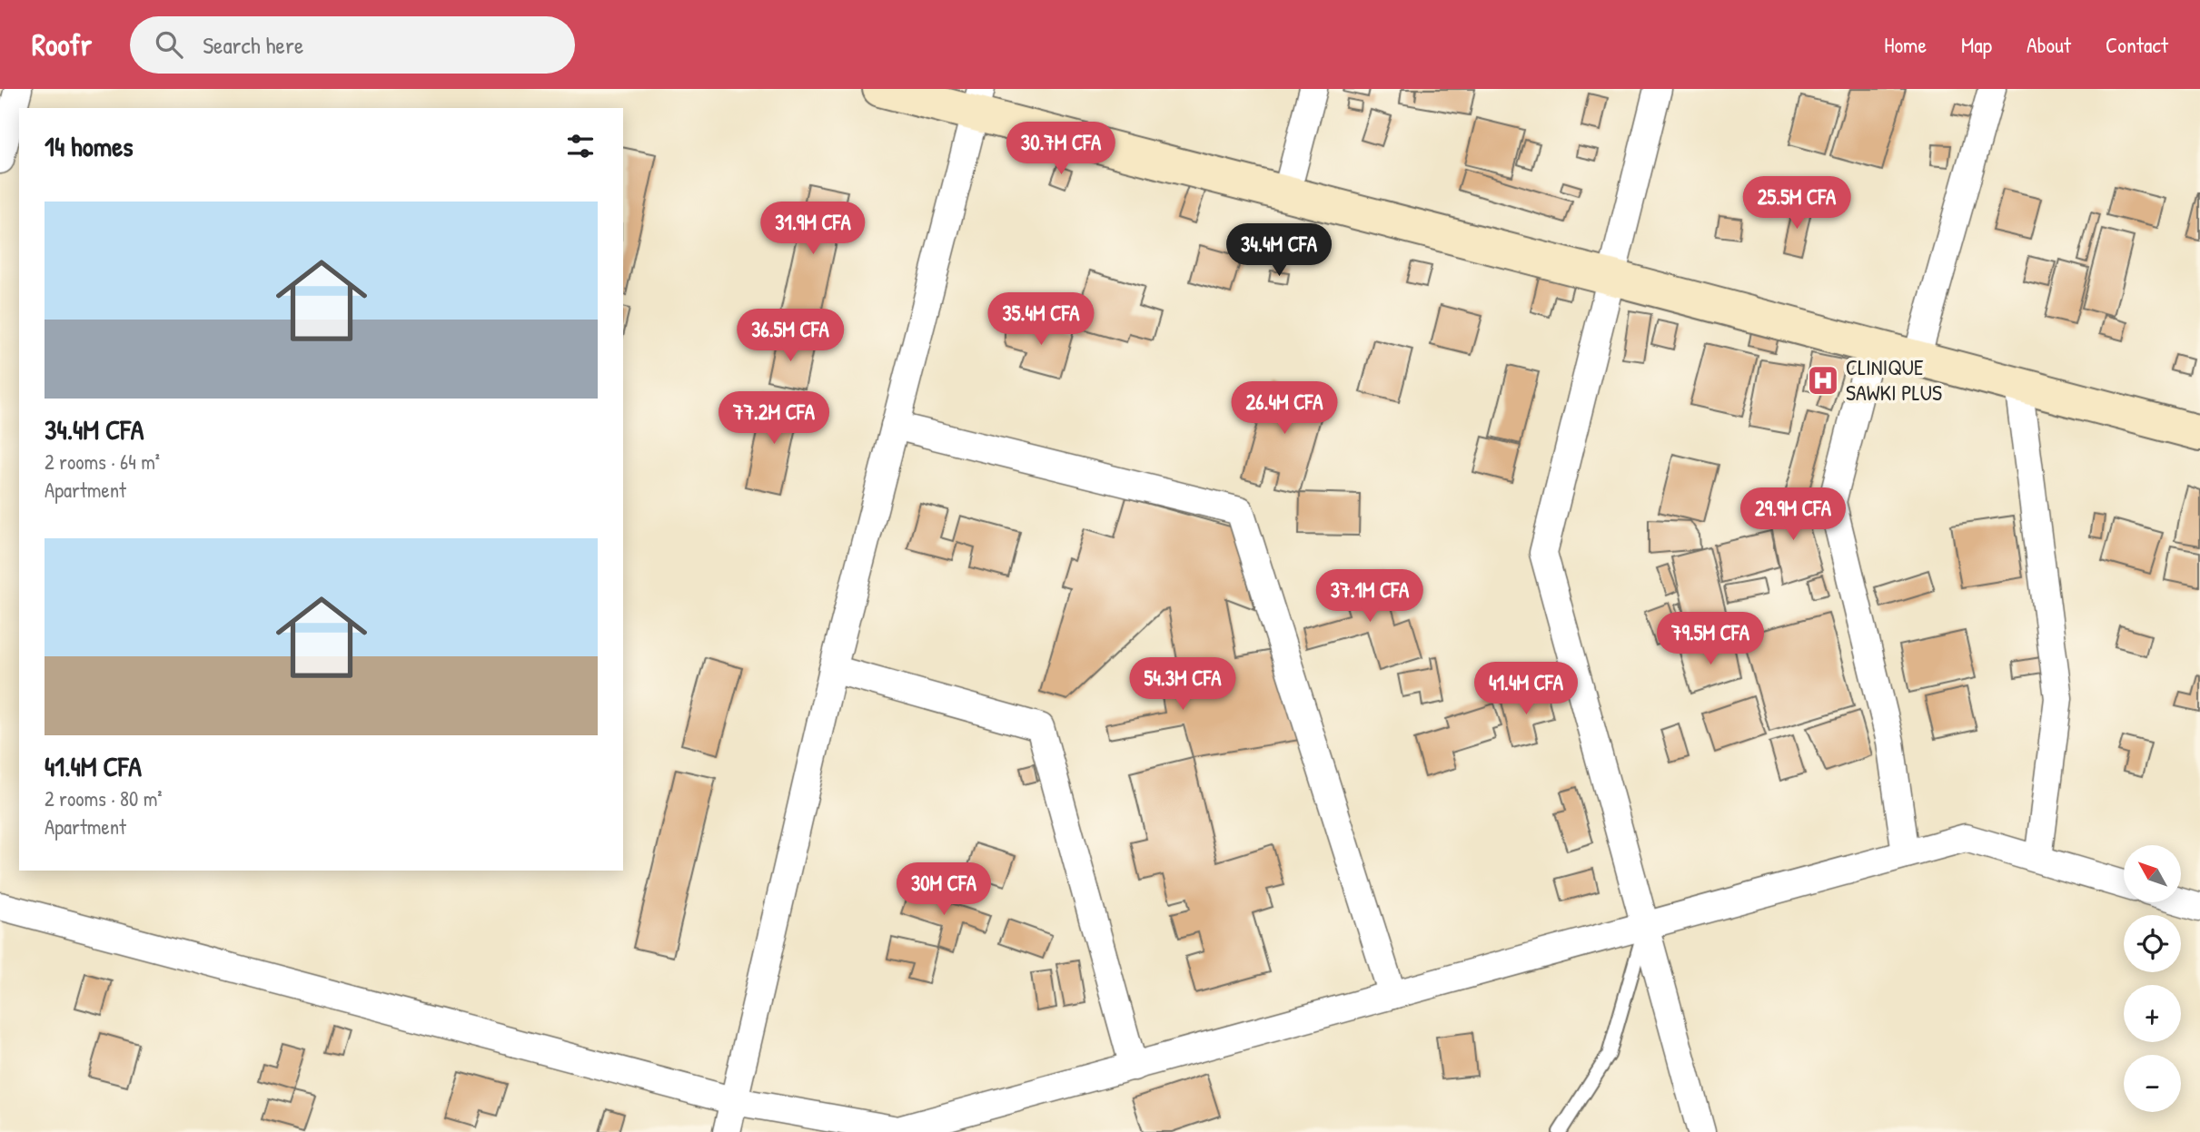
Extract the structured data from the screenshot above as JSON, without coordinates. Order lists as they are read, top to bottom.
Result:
{
  "places": {
    "hospital": ["CLINIQUE SAWKI PLUS"]
  },
  "north": "top left",
  "page": {
    "header": "Roofr",
    "search": "Search here",
    "nav": [
      "Home",
      "Map",
      "About",
      "Contact"
    ],
    "heading": "14 homes",
    "price": [
      "30.7M CFA",
      "25.5M CFA",
      "31.9M CFA",
      "34.4M CFA",
      "35.4M CFA",
      "36.5M CFA",
      "26.4M CFA",
      "77.2M CFA",
      "29.9M CFA",
      "37.1M CFA",
      "79.5M CFA",
      "54.3M CFA",
      "41.4M CFA",
      "30M CFA"
    ],
    "list": [
      {
        "name": "34.4M CFA",
        "note": "2 rooms · 64 m² · Apartment"
      },
      {
        "name": "41.4M CFA",
        "note": "2 rooms · 80 m² · Apartment"
      }
    ],
    "map_buttons": ["+", "−"]
  }
}
